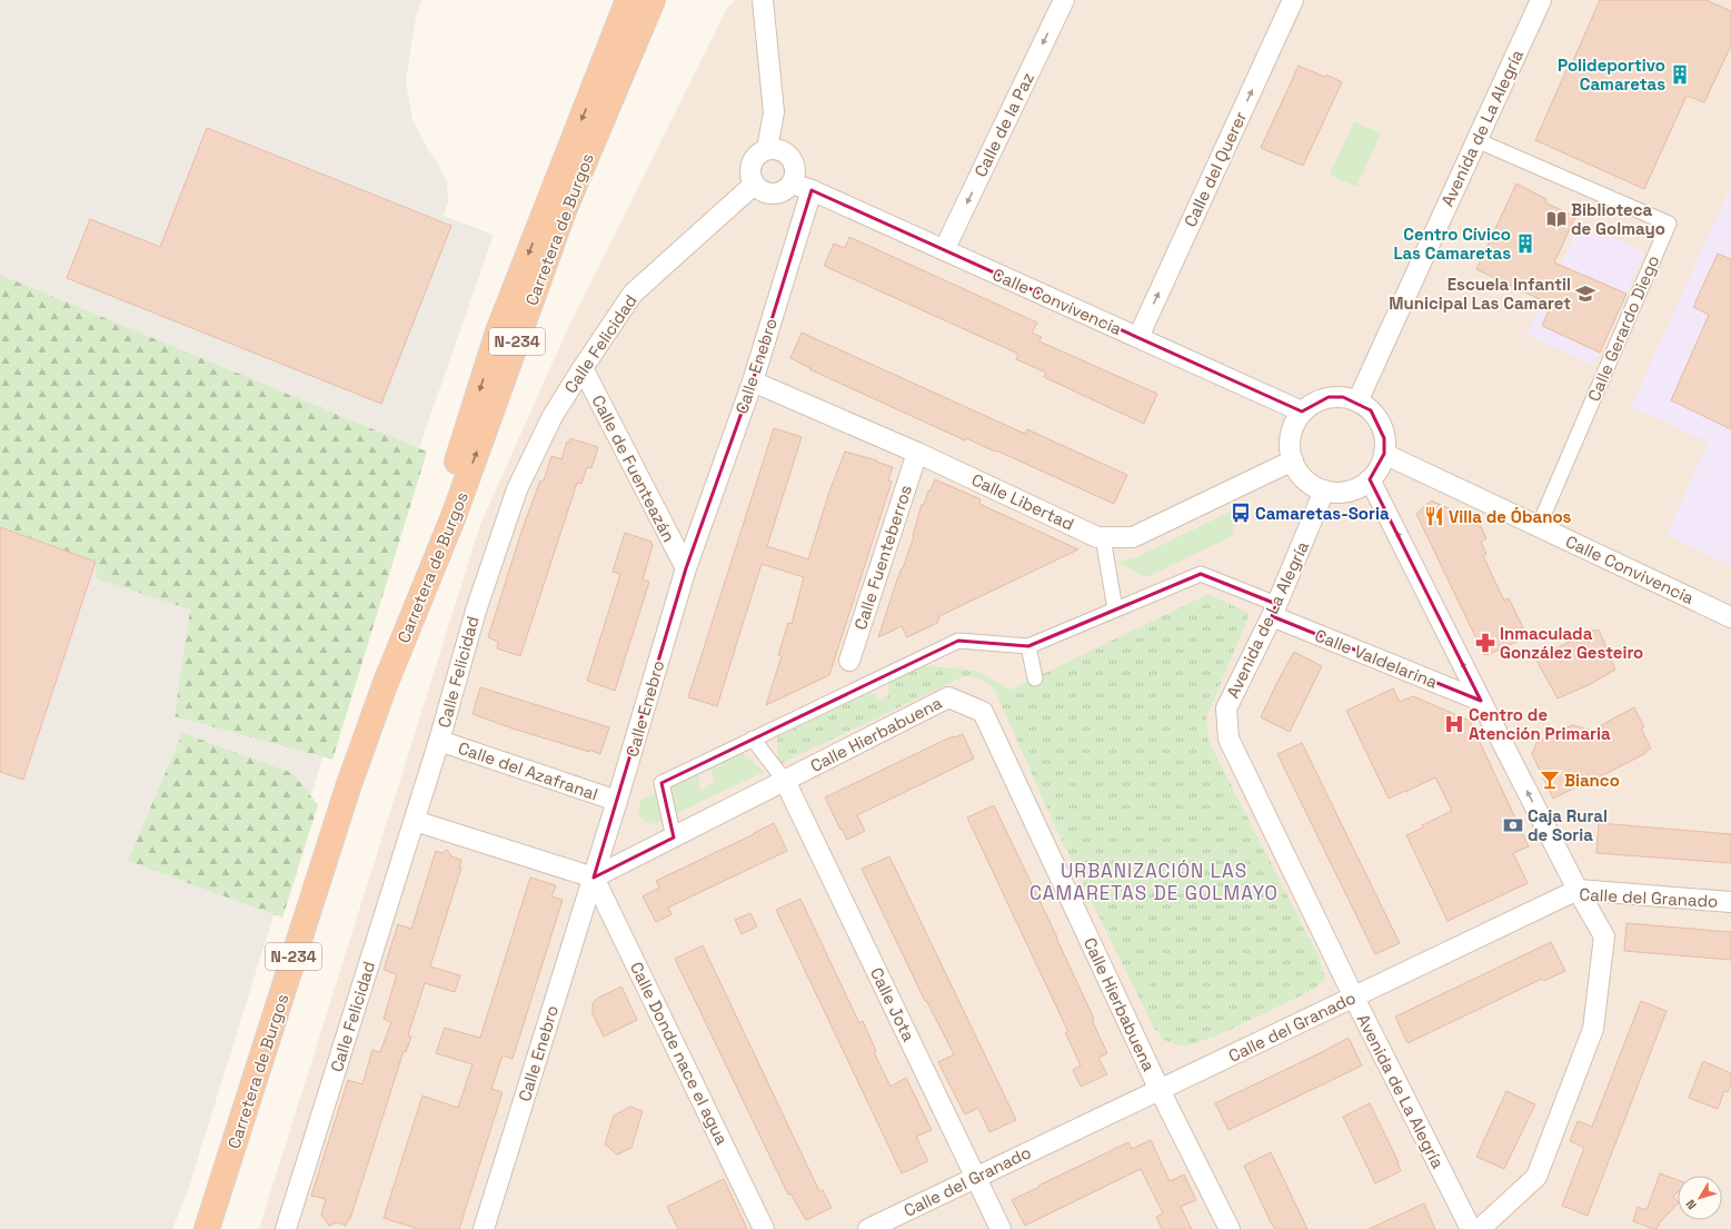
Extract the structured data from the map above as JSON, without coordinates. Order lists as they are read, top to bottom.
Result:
{
  "streets": {
    "highway": ["Carretera de Burgos", "N-234"],
    "street": [
      "Calle de la Paz",
      "Avenida de La Alegría",
      "Calle del Querer",
      "Calle Convivencia",
      "Calle Gerardo Diego",
      "Calle Felicidad",
      "Calle Enebro",
      "Calle de Fuenteazán",
      "Calle Libertad",
      "Calle Fuenteberros",
      "Calle Valdelarina",
      "Calle Hierbabuena",
      "Calle del Azafranal",
      "Calle del Granado",
      "Calle Jota",
      "Calle Donde nace el agua"
    ]
  },
  "crossings": [
    ["Calle de la Paz", "Calle Convivencia"],
    ["Avenida de La Alegría", "Calle Convivencia"],
    ["Avenida de La Alegría", "Calle Gerardo Diego"],
    ["Avenida de La Alegría", "Calle Libertad"],
    ["Avenida de La Alegría", "Calle Valdelarina"],
    ["Avenida de La Alegría", "Calle del Granado"],
    ["Calle del Querer", "Calle Convivencia"],
    ["Calle Convivencia", "Calle Gerardo Diego"],
    ["Calle Convivencia", "Calle Felicidad"],
    ["Calle Convivencia", "Calle Enebro"],
    ["Calle Convivencia", "Calle Libertad"],
    ["Calle Felicidad", "Calle de Fuenteazán"],
    ["Calle Felicidad", "Calle del Azafranal"],
    ["Calle Enebro", "Calle de Fuenteazán"],
    ["Calle Enebro", "Calle Libertad"],
    ["Calle Enebro", "Calle Hierbabuena"],
    ["Calle Enebro", "Calle del Azafranal"],
    ["Calle Enebro", "Calle Donde nace el agua"],
    ["Calle Libertad", "Calle Fuenteberros"],
    ["Calle Hierbabuena", "Calle del Granado"],
    ["Calle Hierbabuena", "Calle Jota"],
    ["Calle Hierbabuena", "Calle Donde nace el agua"],
    ["Calle del Granado", "Calle Jota"]
  ],
  "one_way": ["Calle de la Paz", "Calle del Querer"],
  "districts": ["URBANIZACIÓN LAS CAMARETAS DE GOLMAYO"],
  "places": {
    "building": ["Polideportivo Camaretas", "Centro Cívico Las Camaretas"],
    "library": ["Biblioteca de Golmayo"],
    "school or university": ["Escuela Infantil Municipal Las Camaret"],
    "bus stop": ["Camaretas-Soria"],
    "restaurant": ["Villa de Óbanos"],
    "pharmacy": ["Inmaculada González Gesteiro"],
    "hospital": ["Centro de Atención Primaria"],
    "bar": ["Bianco"],
    "bank": ["Caja Rural de Soria"]
  },
  "north": "bottom left"
}
